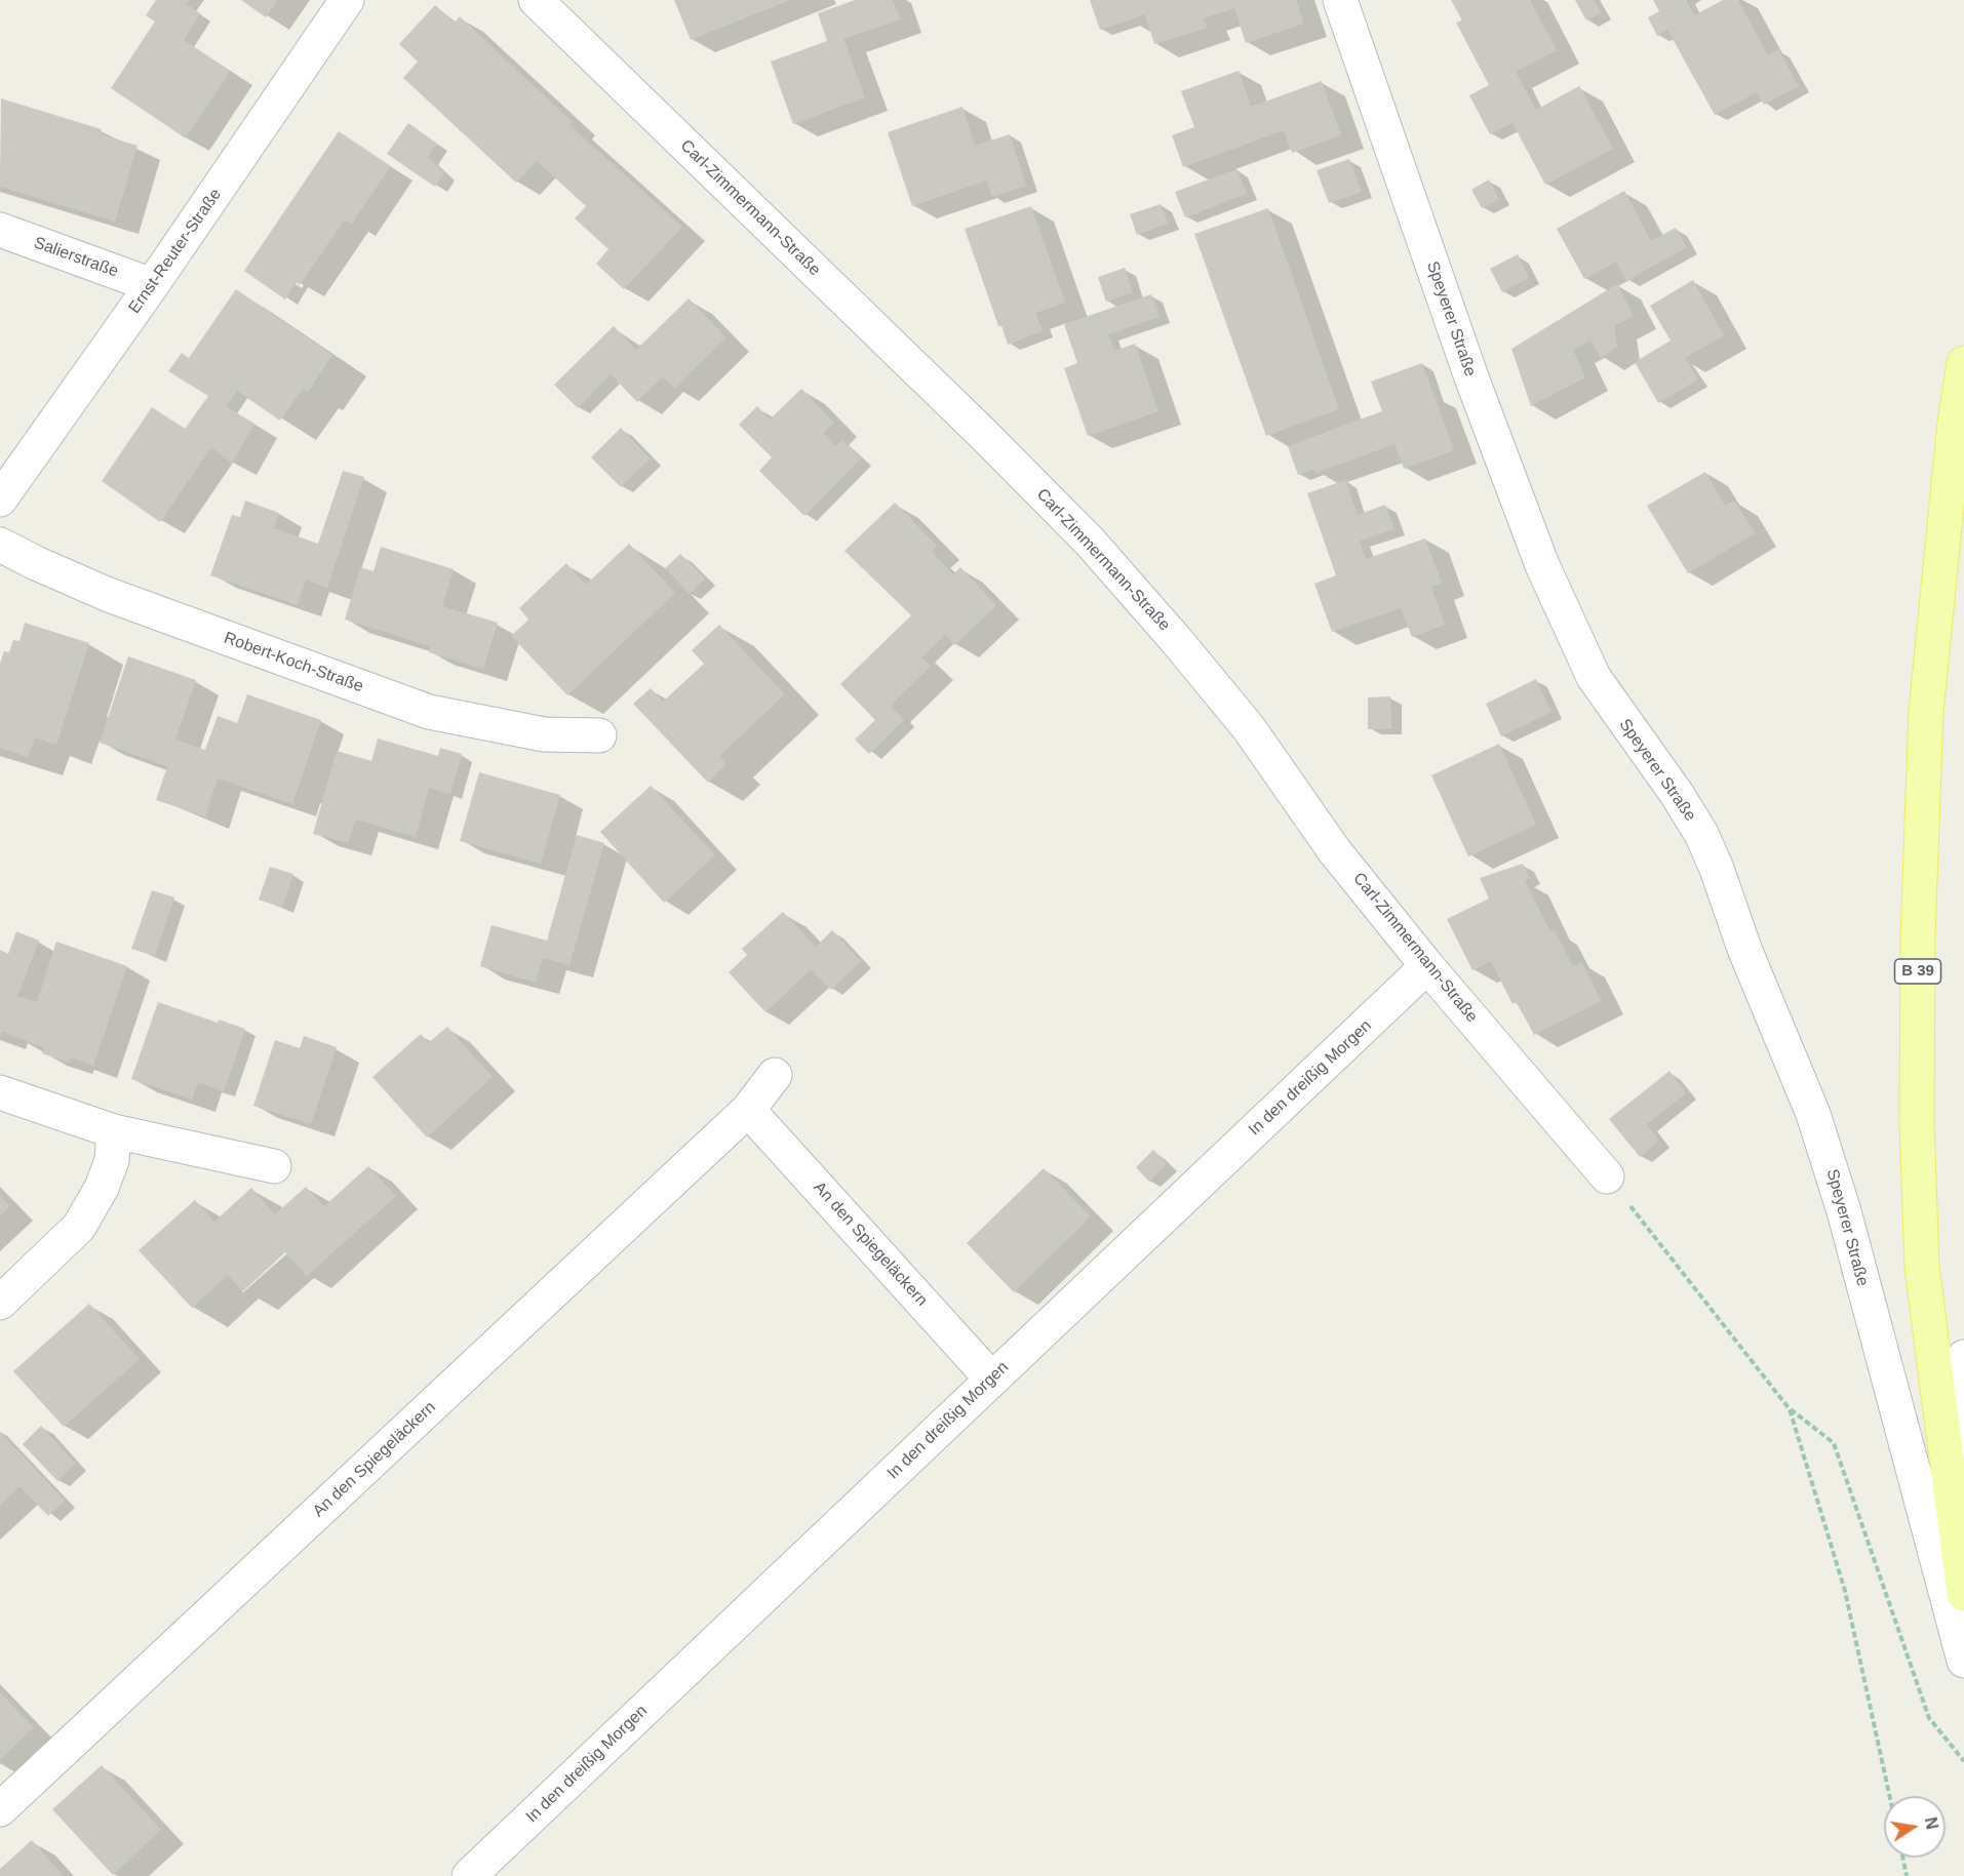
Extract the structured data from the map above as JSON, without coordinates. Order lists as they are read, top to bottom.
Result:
{
  "streets": {
    "main road": ["B 39"],
    "street": [
      "Carl-Zimmermann-Straße",
      "Ernst-Reuter-Straße",
      "Salierstraße",
      "Speyerer Straße",
      "Robert-Koch-Straße",
      "In den dreißig Morgen",
      "An den Spiegeläckern"
    ]
  },
  "crossings": [
    ["Carl-Zimmermann-Straße", "In den dreißig Morgen"],
    ["Ernst-Reuter-Straße", "Salierstraße"],
    ["In den dreißig Morgen", "An den Spiegeläckern"]
  ],
  "north": "right"
}
